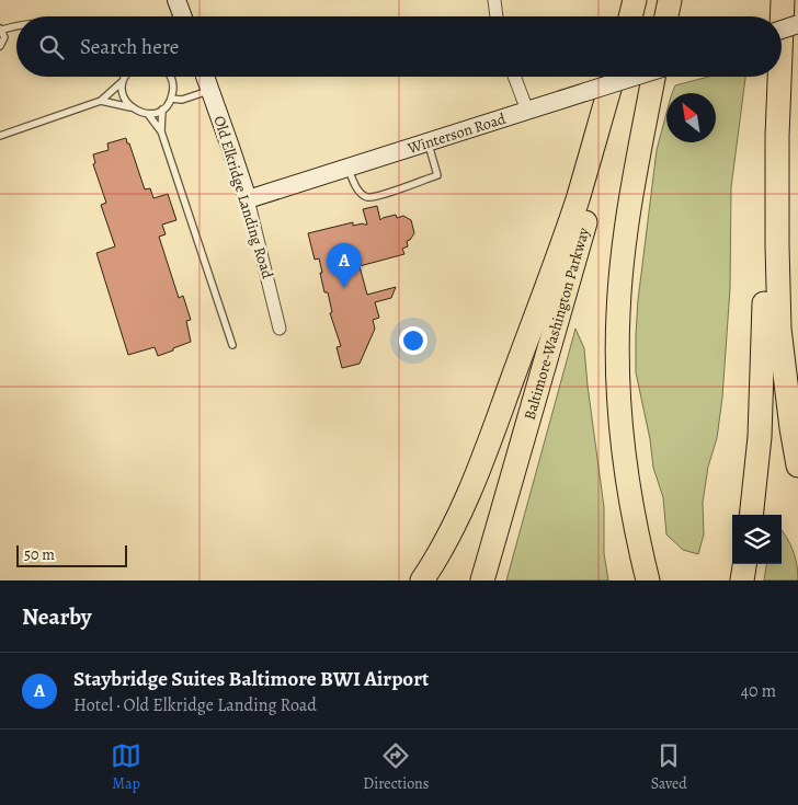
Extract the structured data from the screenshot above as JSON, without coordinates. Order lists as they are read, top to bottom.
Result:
{
  "streets": {
    "highway": ["Baltimore-Washington Parkway"],
    "street": ["Winterson Road", "Old Elkridge Landing Road"]
  },
  "crossings": [
    ["Winterson Road", "Old Elkridge Landing Road"]
  ],
  "scale_bar": "50 m",
  "north": "top left",
  "page": {
    "search": "Search here",
    "pins": "A",
    "scale": "50 m",
    "heading": "Nearby",
    "list": [
      {
        "mark": "A",
        "name": "Staybridge Suites Baltimore BWI Airport",
        "note": "Hotel · Old Elkridge Landing Road",
        "value": "40 m"
      }
    ],
    "nav": ["Map", "Directions", "Saved"]
  }
}
